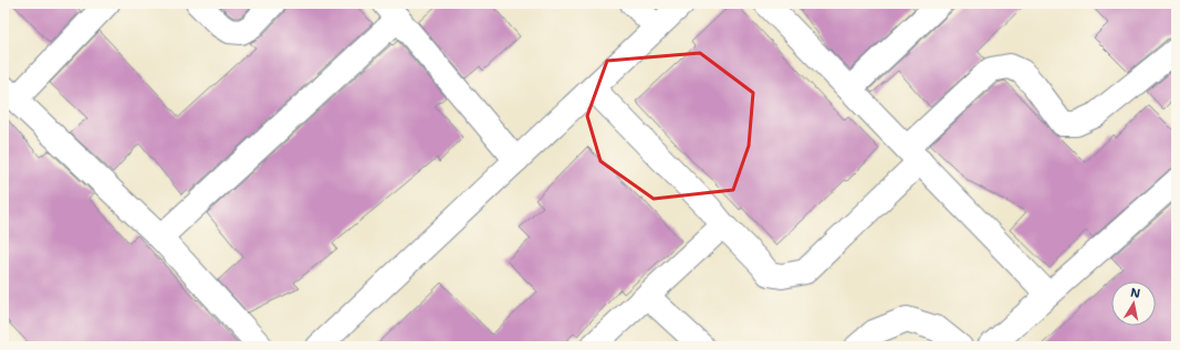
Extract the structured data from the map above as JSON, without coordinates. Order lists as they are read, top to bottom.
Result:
{
  "north": "top"
}
